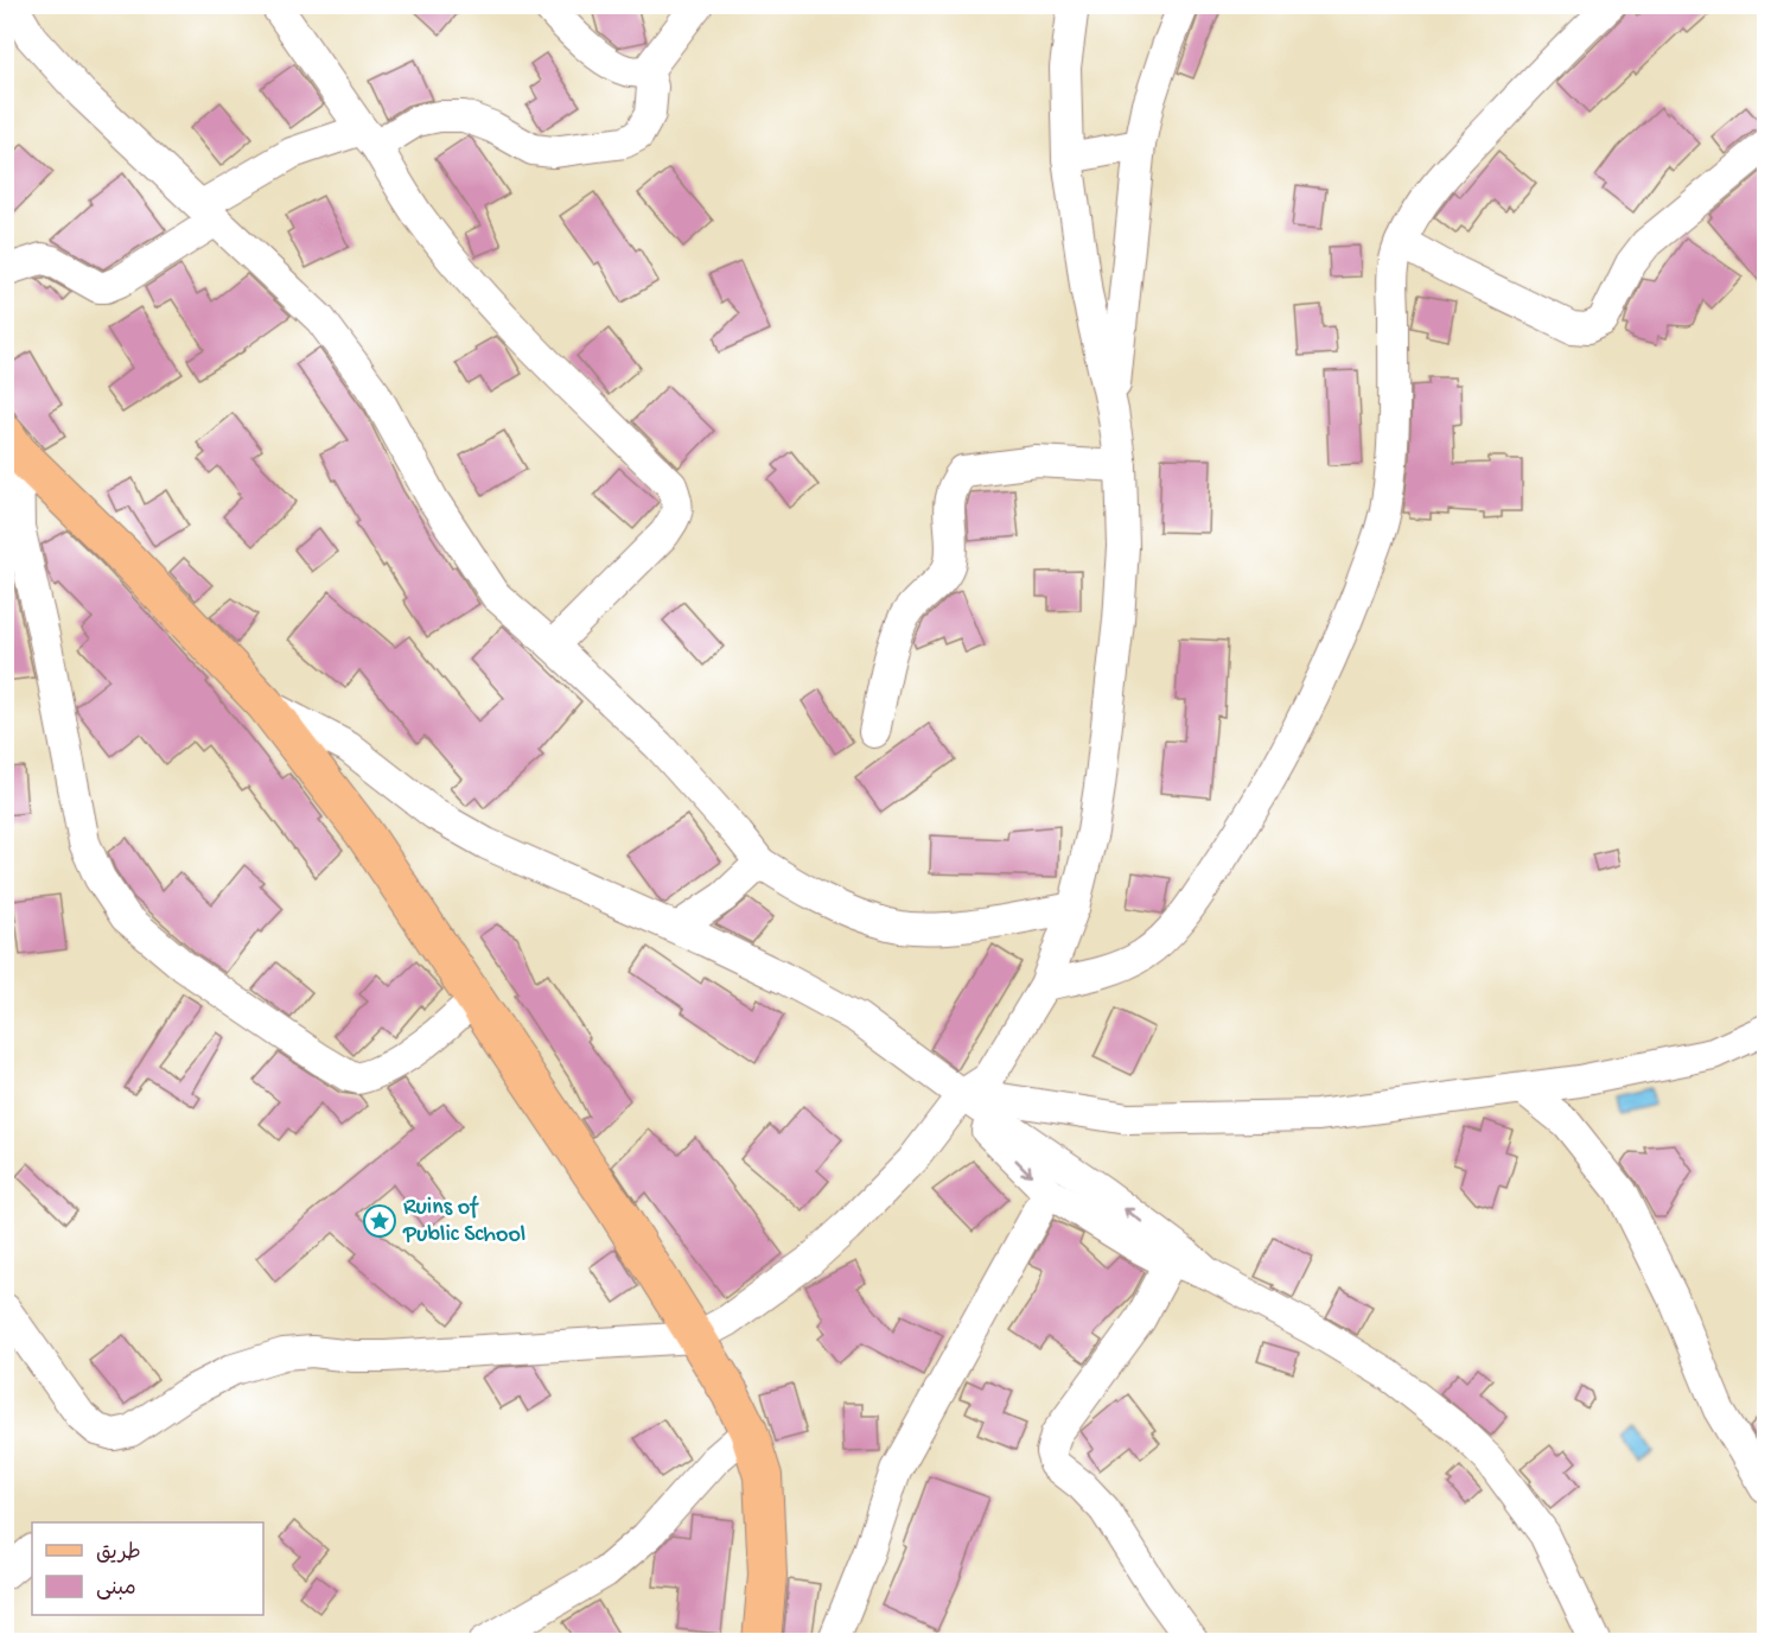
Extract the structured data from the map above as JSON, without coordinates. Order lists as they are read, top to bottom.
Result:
{
  "places": {
    "place": ["Ruins of Public School"]
  },
  "legend": ["طريق", "مبنى"]
}
